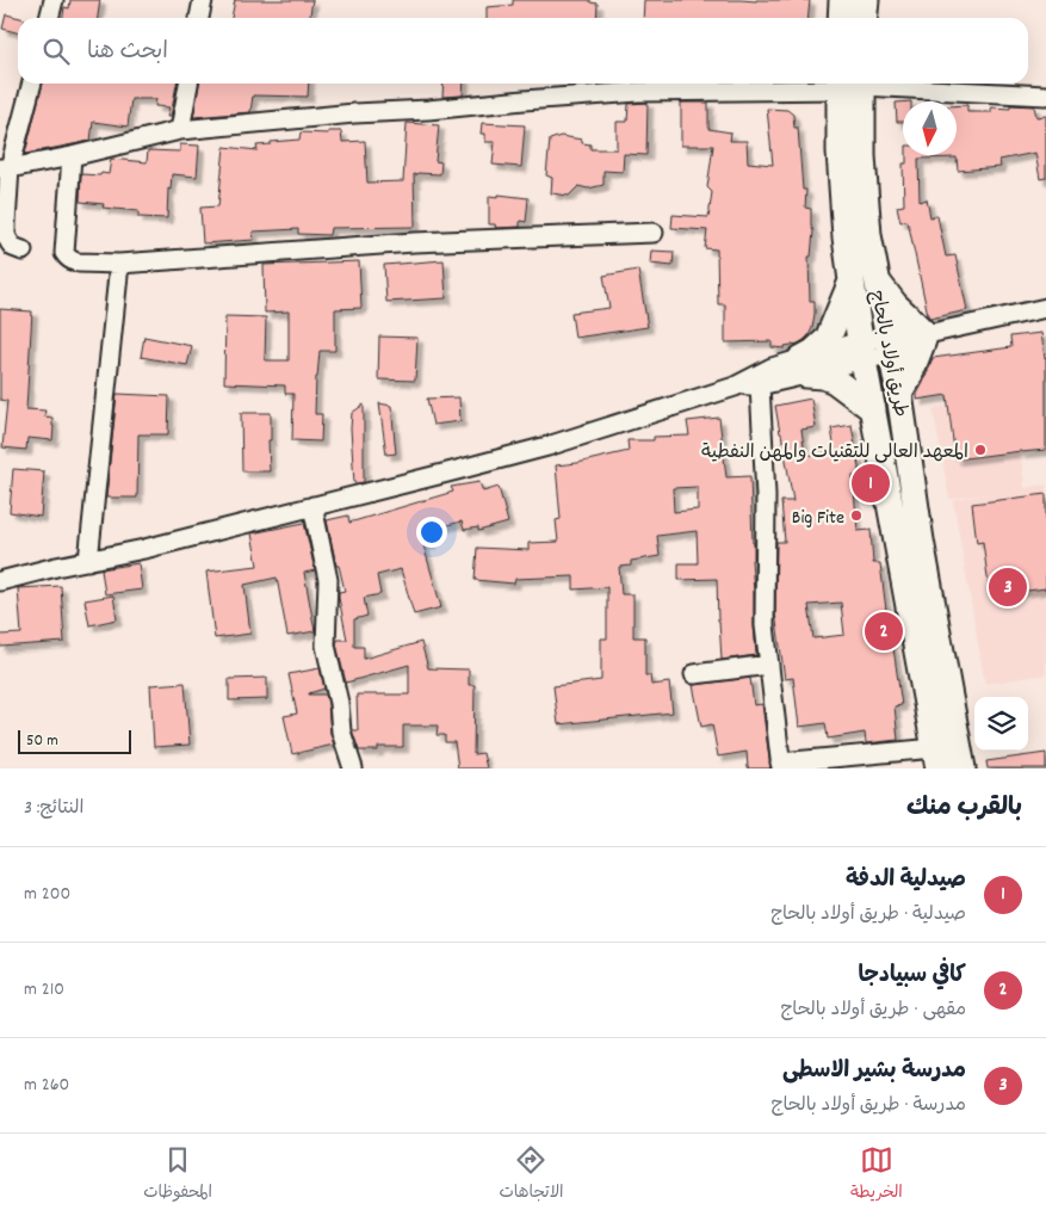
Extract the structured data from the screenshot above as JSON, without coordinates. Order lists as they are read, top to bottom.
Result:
{
  "streets": {
    "main road": ["طريق أولاد بالحاج"]
  },
  "places": ["المعهد العالي للتقنيات والمهن النفطية", "Big Fite"],
  "scale_bar": "50 m",
  "north": "bottom",
  "page": {
    "search": "ابحث هنا",
    "pins": ["1", "3", "2"],
    "scale": "50 m",
    "heading": ["بالقرب منك", "النتائج: 3"],
    "list": [
      {
        "mark": "1",
        "name": "صيدلية الدفة",
        "note": "صيدلية · طريق أولاد بالحاج",
        "value": "200 m"
      },
      {
        "mark": "2",
        "name": "كافي سبيادجا",
        "note": "مقهى · طريق أولاد بالحاج",
        "value": "210 m"
      },
      {
        "mark": "3",
        "name": "مدرسة بشير الاسطى",
        "note": "مدرسة · طريق أولاد بالحاج",
        "value": "260 m"
      }
    ],
    "nav": ["الخريطة", "الاتجاهات", "المحفوظات"]
  }
}
